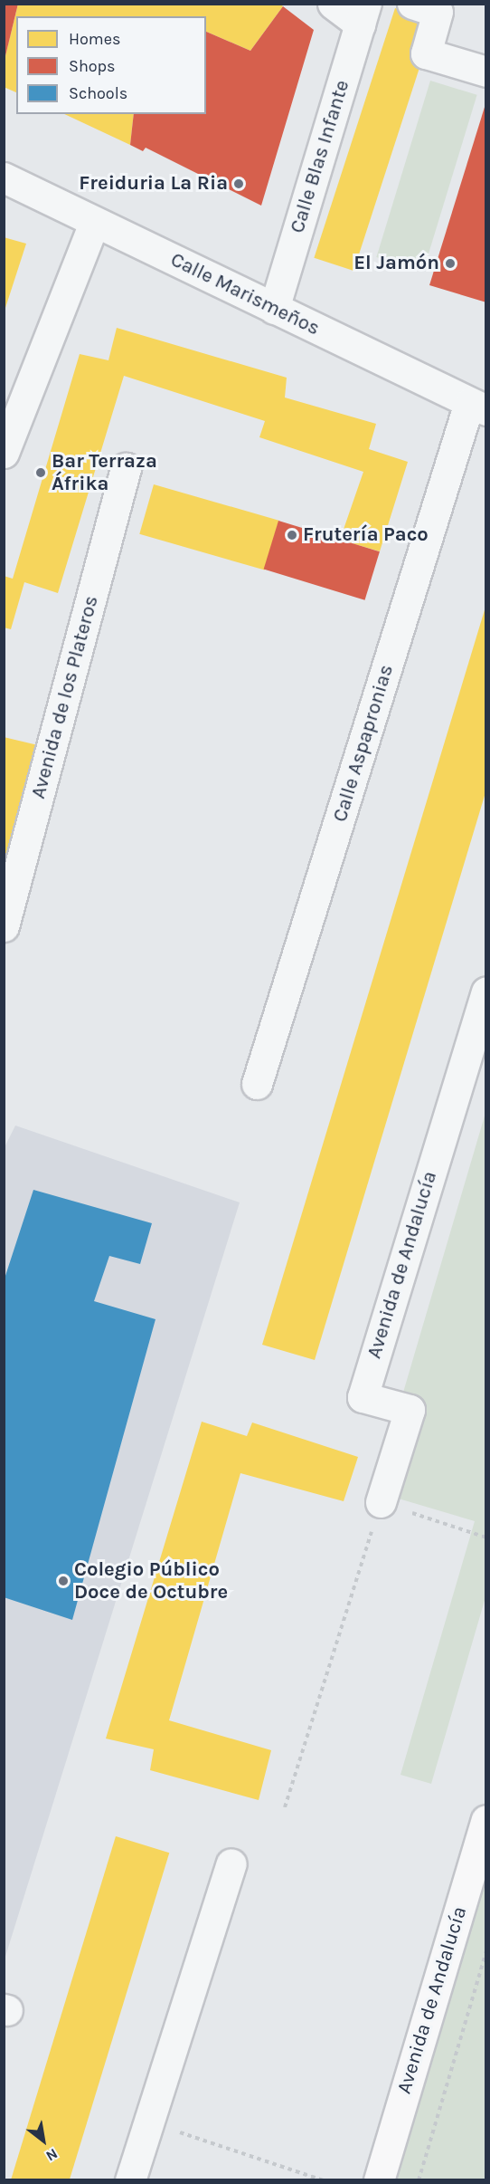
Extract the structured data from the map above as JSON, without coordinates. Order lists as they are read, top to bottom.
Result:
{
  "streets": {
    "main road": ["Avenida de Andalucía"],
    "street": [
      "Calle Blas Infante",
      "Calle Marismeños",
      "Avenida de los Plateros",
      "Calle Aspapronias"
    ]
  },
  "crossings": [
    ["Calle Blas Infante", "Calle Marismeños"],
    ["Calle Marismeños", "Calle Aspapronias"]
  ],
  "places": [
    "Freiduria La Ria",
    "El Jamón",
    "Bar Terraza Áfrika",
    "Frutería Paco",
    "Colegio Público Doce de Octubre"
  ],
  "legend": ["Homes", "Shops", "Schools"],
  "north": "bottom right"
}
